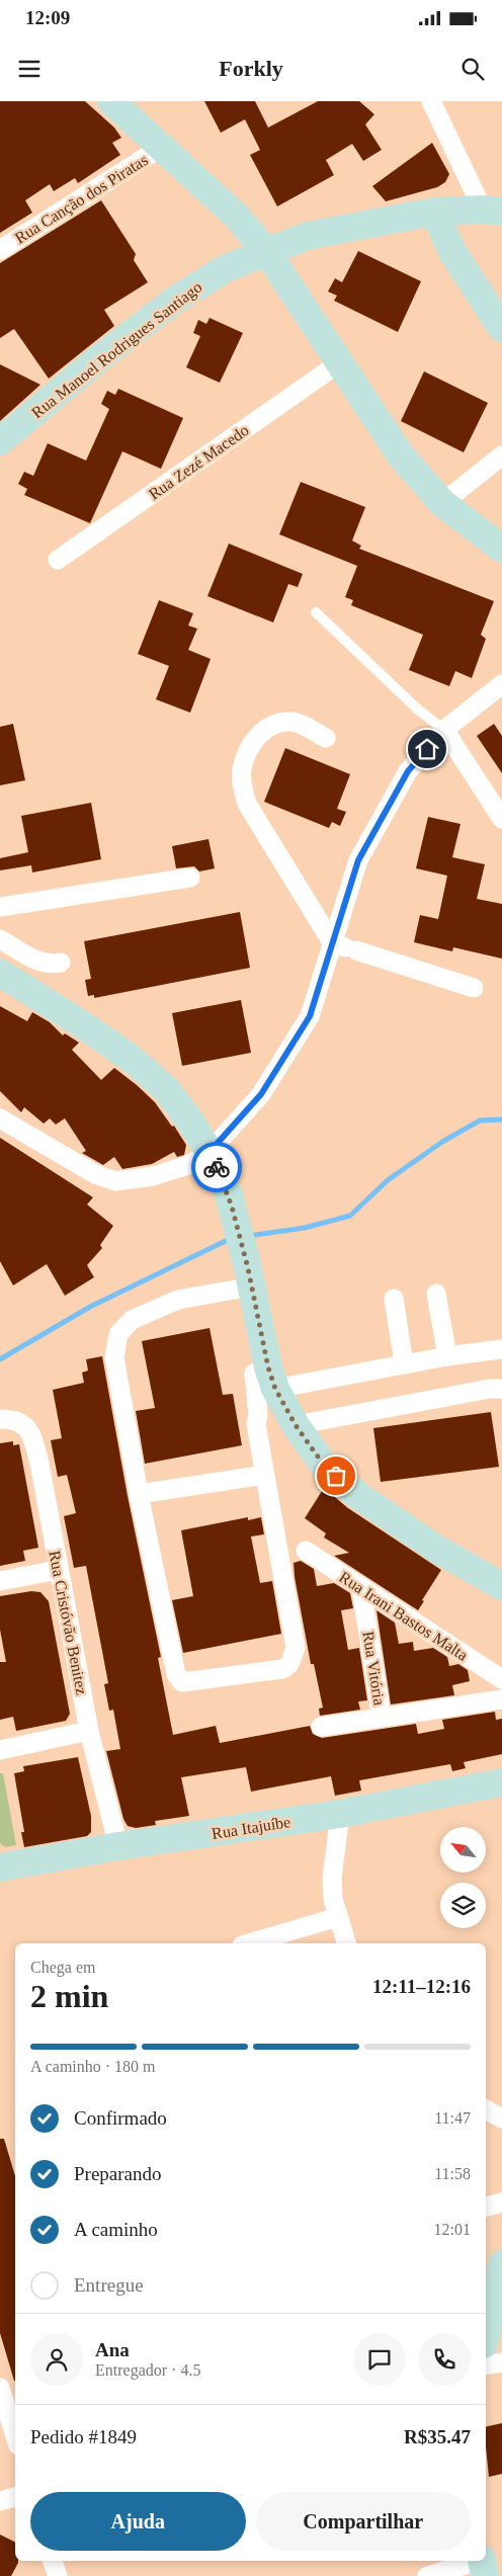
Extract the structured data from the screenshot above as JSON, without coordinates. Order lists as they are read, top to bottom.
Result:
{
  "streets": {
    "main road": ["Rua Manoel Rodrigues Santiago", "Rua Itajuíbe"],
    "street": [
      "Rua Canção dos Piratas",
      "Rua Zezé Macedo",
      "Rua Irani Bastos Malta",
      "Rua Cristóvão Benitez",
      "Rua Vitória"
    ]
  },
  "crossings": [
    ["Rua Irani Bastos Malta", "Rua Vitória"],
    ["Rua Cristóvão Benitez", "Rua Itajuíbe"]
  ],
  "north": "top left",
  "page": {
    "status": "12:09",
    "header": "Forkly",
    "heading": ["2 min", "Chega em", "12:11–12:16"],
    "panel": [
      "Ana",
      "Entregador · 4.5",
      "Pedido #1849",
      "R$35.47"
    ],
    "bar": "A caminho · 180 m",
    "list": [
      ["Confirmado", "11:47"],
      ["Preparando", "11:58"],
      ["A caminho", "12:01"],
      "Entregue"
    ],
    "buttons": ["Ajuda", "Compartilhar"]
  }
}
